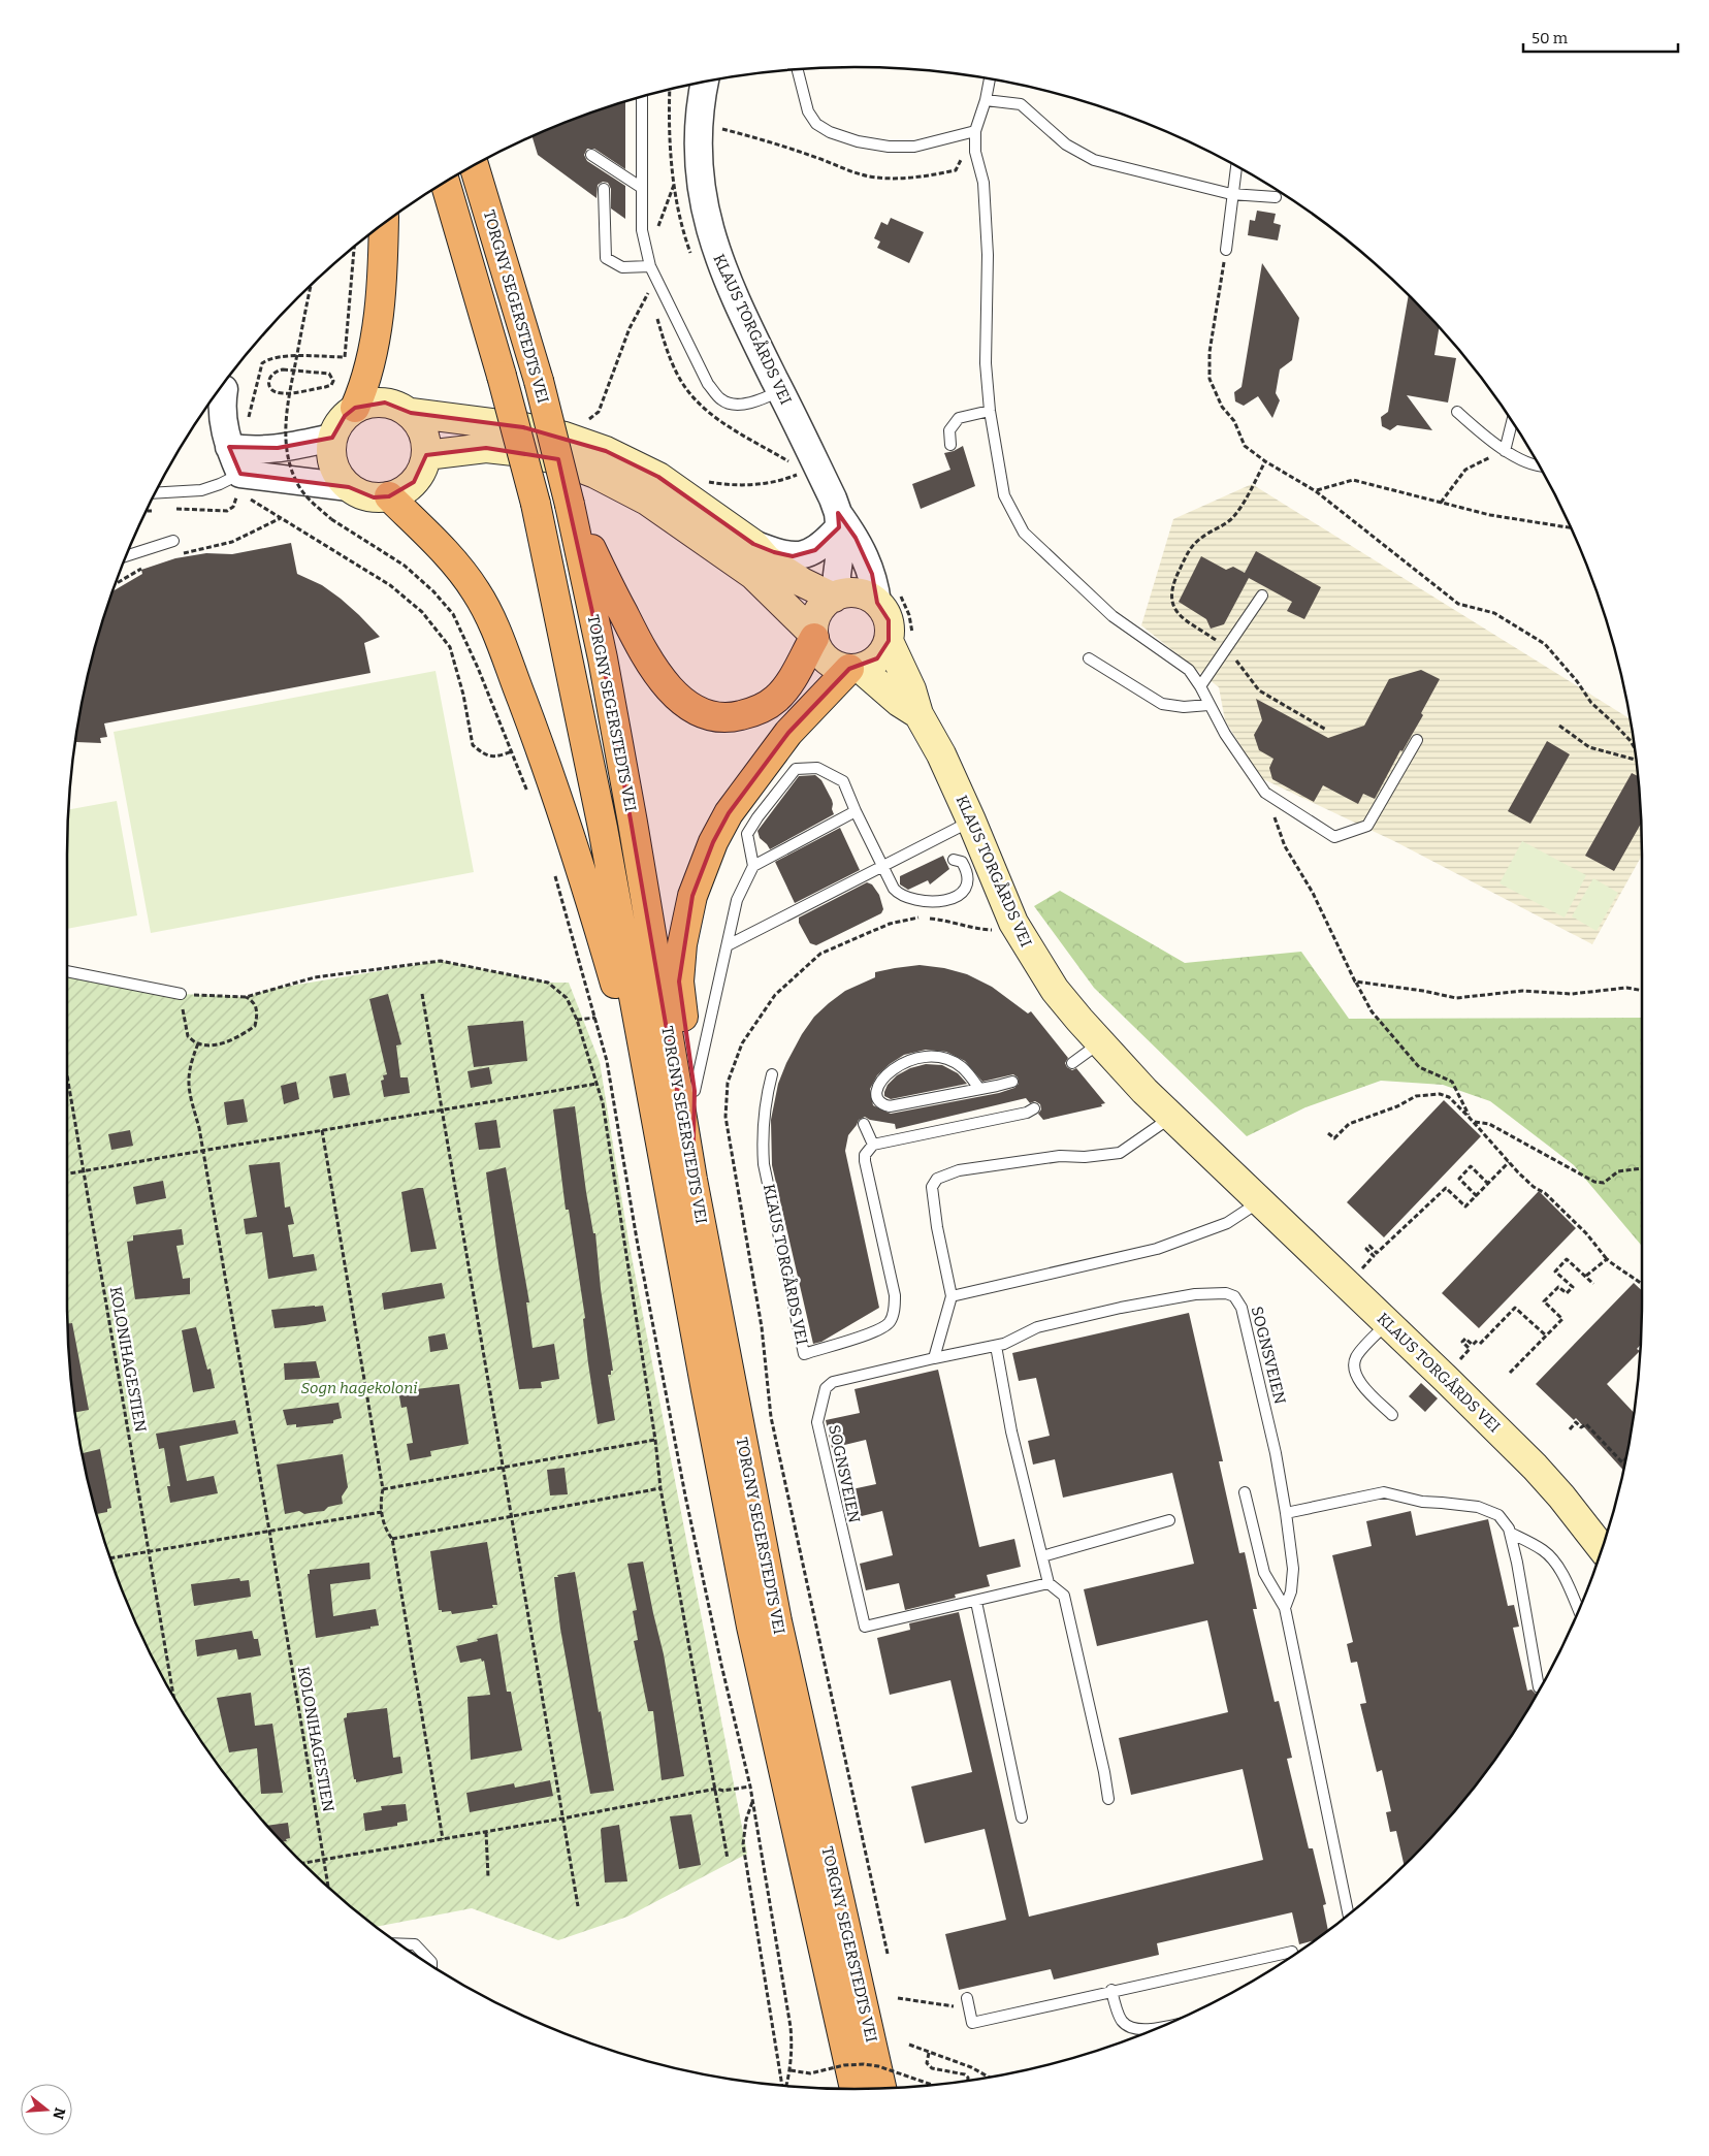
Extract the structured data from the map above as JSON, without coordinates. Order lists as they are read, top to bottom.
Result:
{
  "streets": {
    "highway": ["TORGNY SEGERSTEDTS VEI"],
    "main road": ["KLAUS TORGÅRDS VEI"],
    "lane": ["SOGNSVEIEN"],
    "path": ["KOLONIHAGESTIEN"]
  },
  "parks": ["Sogn hagekoloni"],
  "scale_bar": "50 m",
  "north": "right"
}
